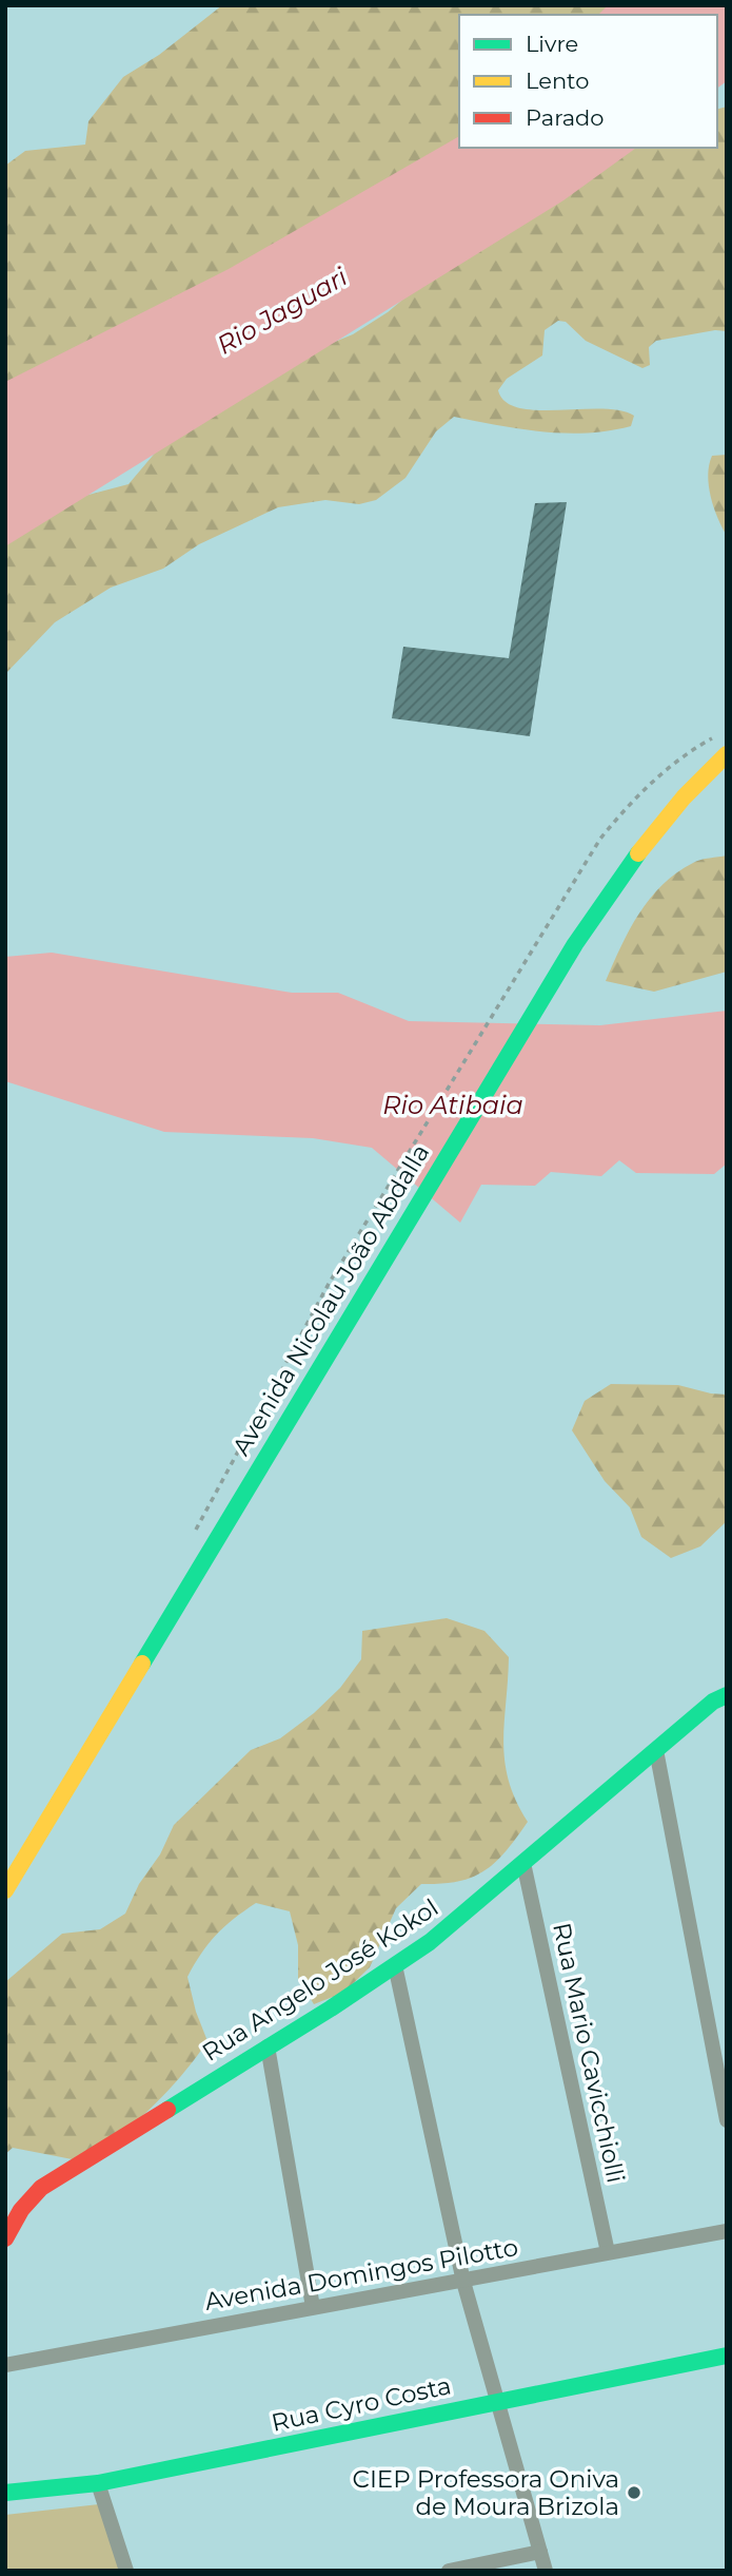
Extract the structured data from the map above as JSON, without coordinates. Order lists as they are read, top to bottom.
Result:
{
  "streets": {
    "street": [
      "Avenida Nicolau João Abdalla",
      "Rua Angelo José Kokol",
      "Rua Mario Cavicchiolli",
      "Avenida Domingos Pilotto",
      "Rua Cyro Costa"
    ]
  },
  "crossings": [
    ["Rua Angelo José Kokol", "Rua Mario Cavicchiolli"],
    ["Rua Mario Cavicchiolli", "Avenida Domingos Pilotto"]
  ],
  "water": ["Rio Jaguari", "Rio Atibaia"],
  "places": ["CIEP Professora Oniva de Moura Brizola"],
  "legend": ["Livre", "Lento", "Parado"]
}
